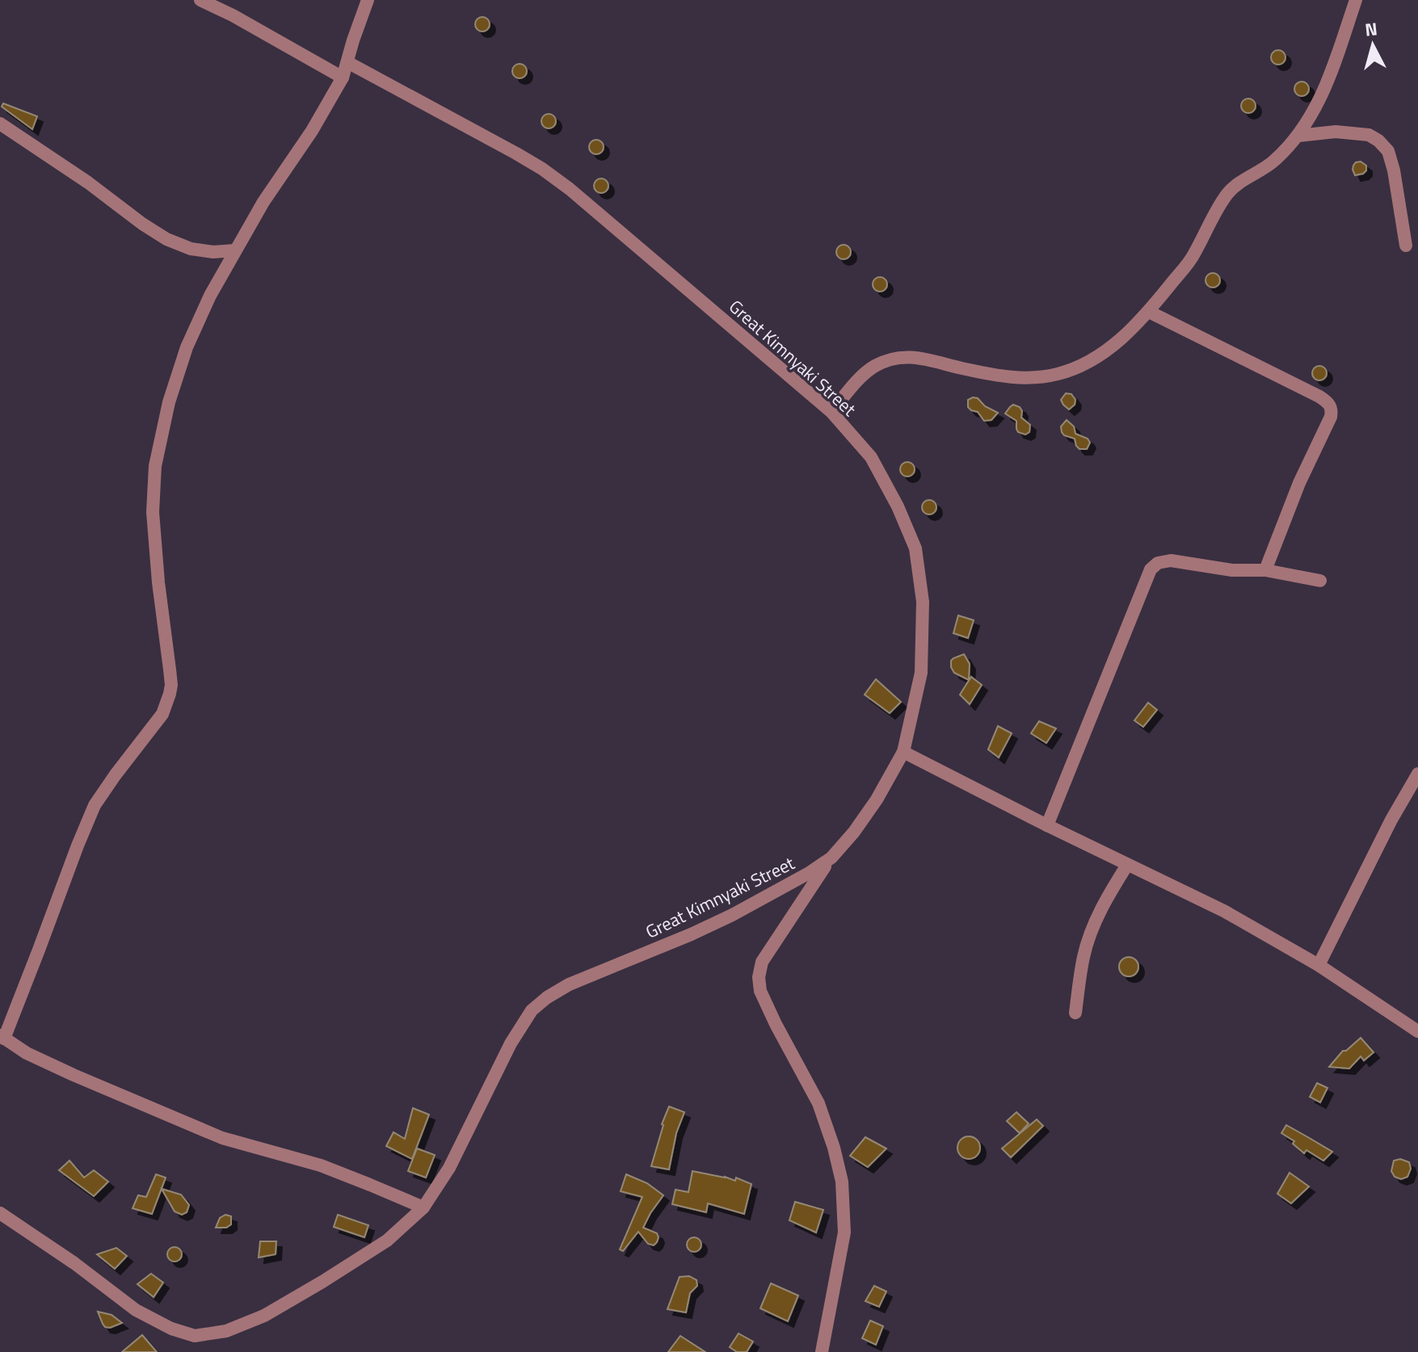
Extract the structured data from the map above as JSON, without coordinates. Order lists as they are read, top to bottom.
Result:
{
  "streets": {
    "street": ["Great Kimnyaki Street"]
  },
  "north": "top"
}
